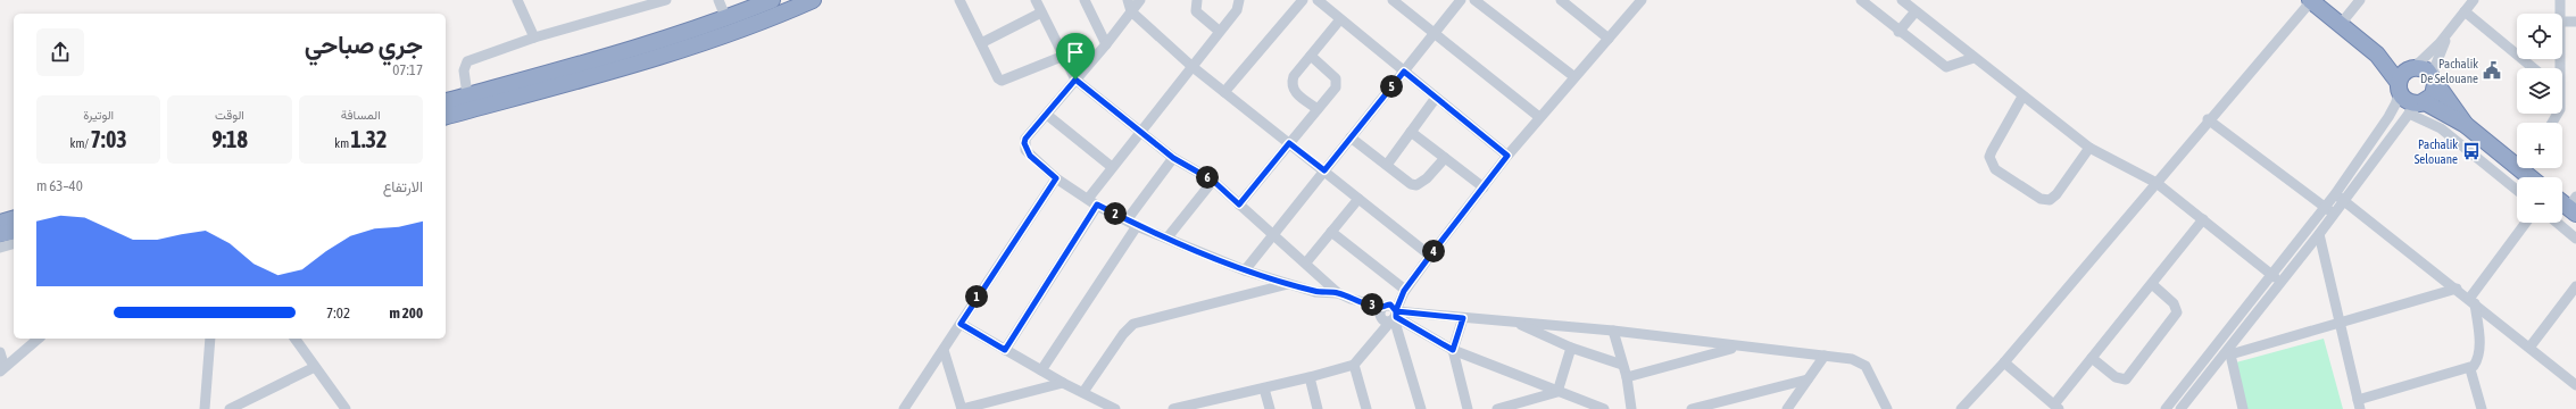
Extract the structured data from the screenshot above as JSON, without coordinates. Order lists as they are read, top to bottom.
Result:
{
  "places": {
    "public building": ["Pachalik De Selouane"],
    "bus stop": ["Pachalik Selouane"]
  },
  "page": {
    "map_buttons": ["+", "−"],
    "heading": ["جري صباحي", "07:17"],
    "pins": [
      "5",
      "6",
      "2",
      "4",
      "1",
      "3"
    ],
    "stats": [
      ["المسافة", "1.32 km"],
      ["الوقت", "9:18"],
      ["الوتيرة", "7:03 /km"]
    ],
    "chart": ["الارتفاع", "40–63 m"],
    "list": [
      {
        "name": "200 m",
        "note": "7:02"
      }
    ]
  }
}
